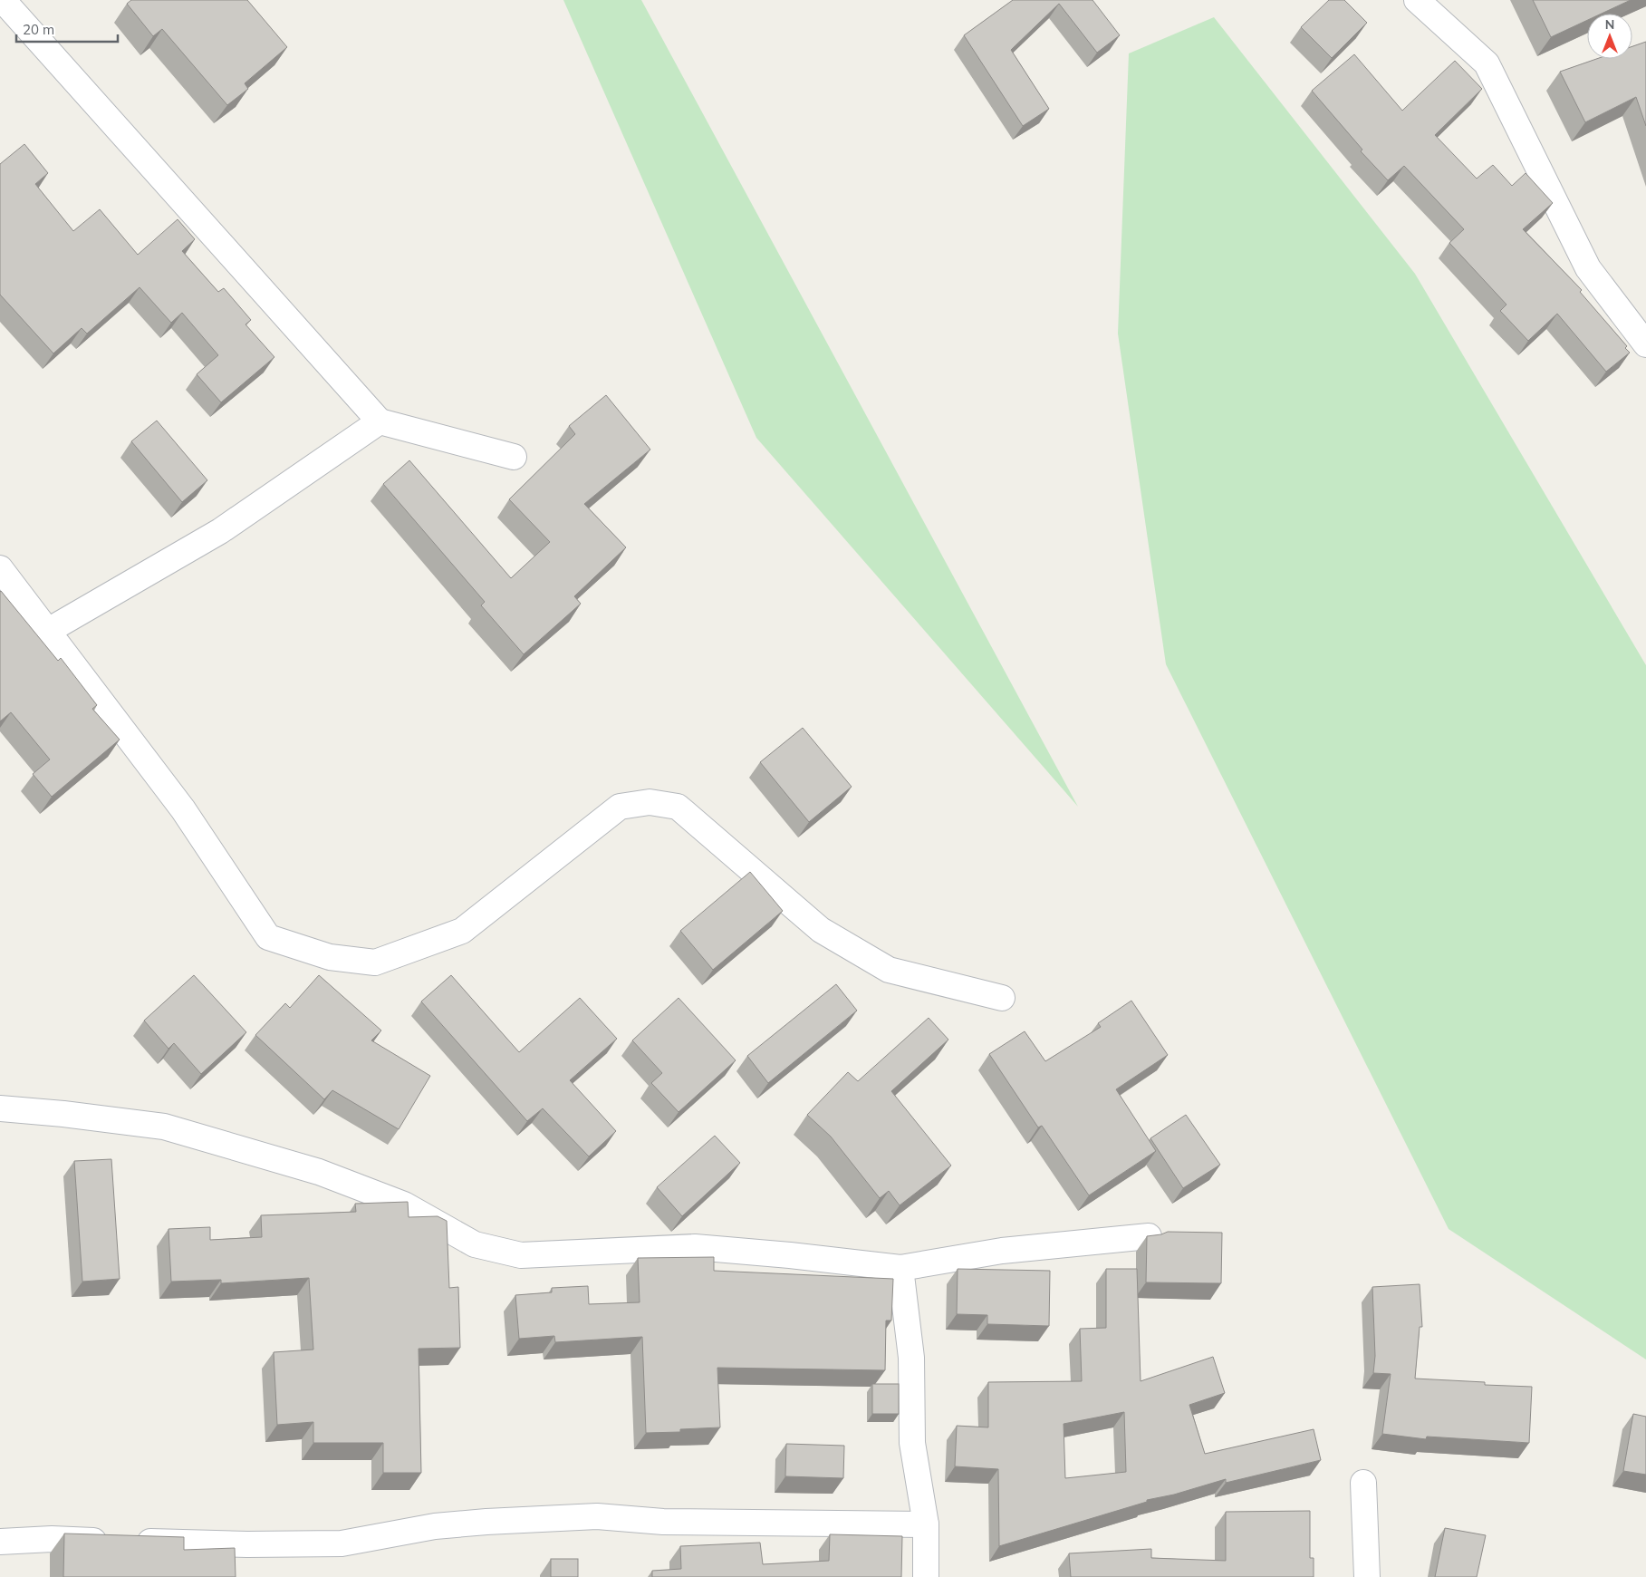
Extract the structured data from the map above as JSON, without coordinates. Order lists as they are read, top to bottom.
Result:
{
  "scale_bar": "20 m",
  "north": "top"
}
